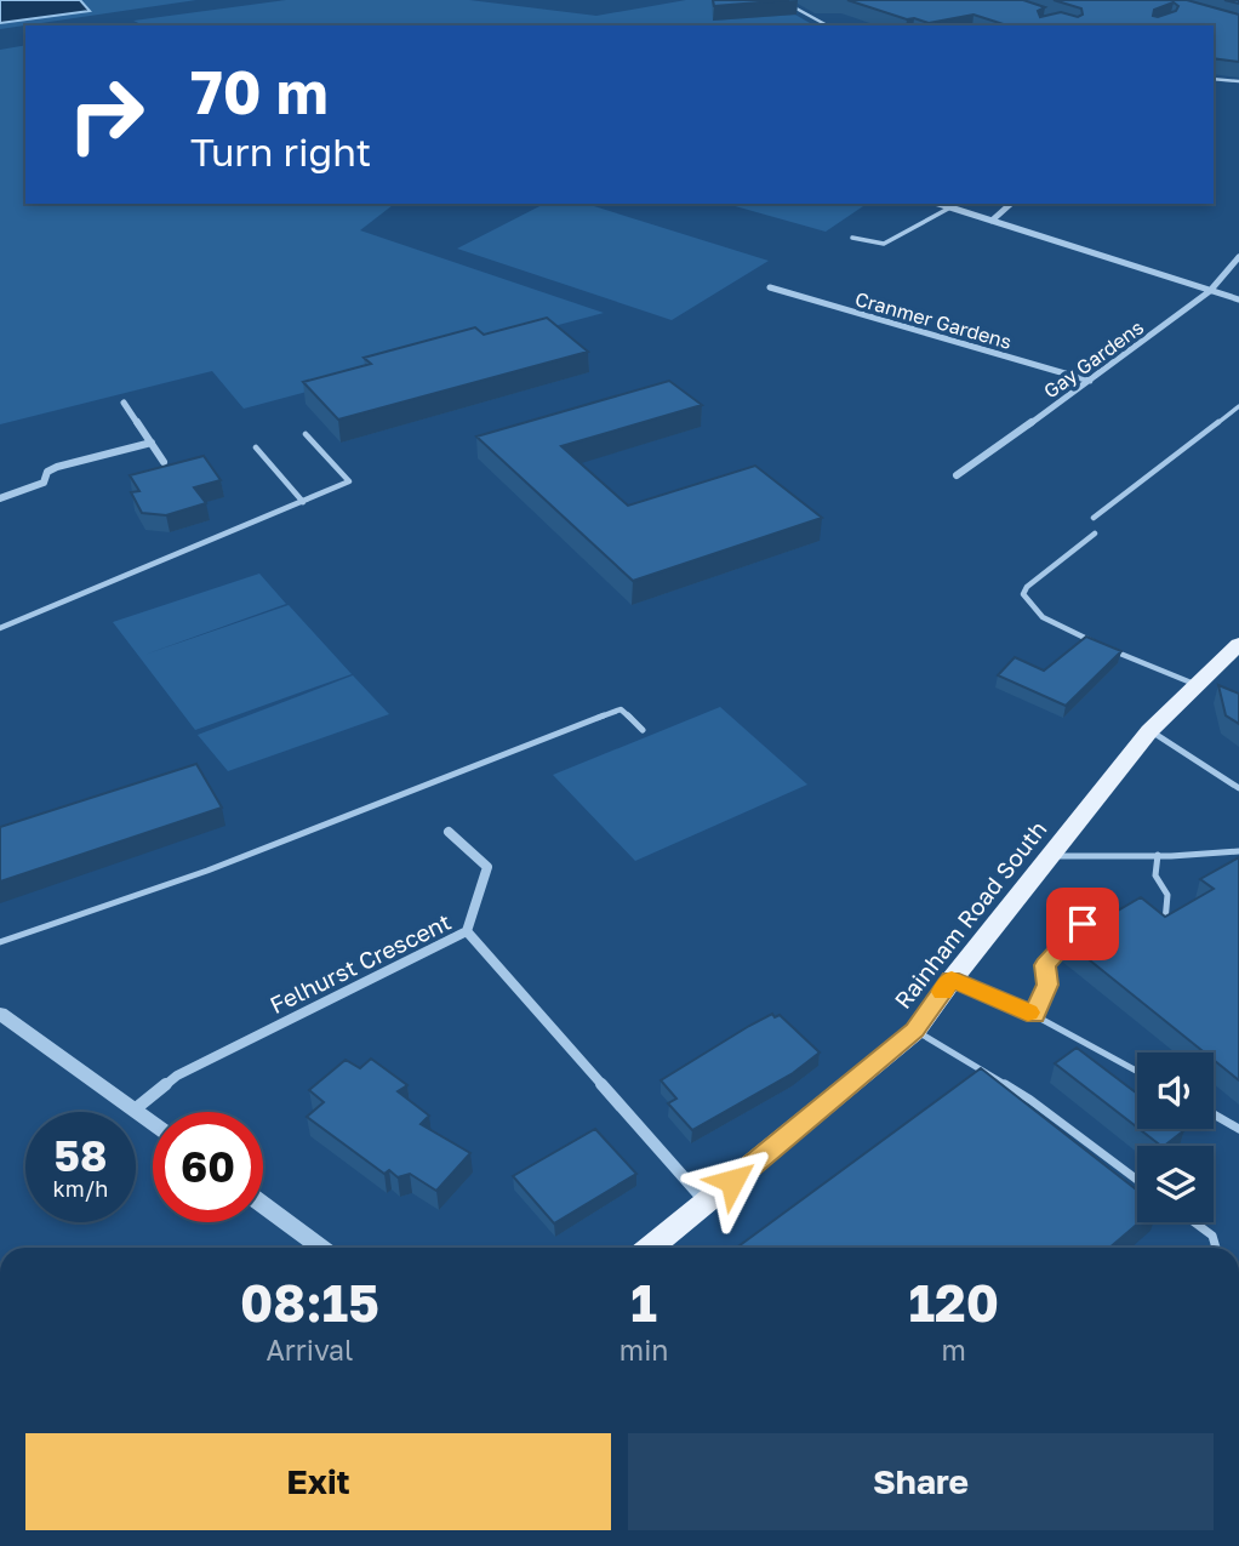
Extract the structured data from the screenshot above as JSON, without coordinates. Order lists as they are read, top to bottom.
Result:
{
  "streets": {
    "main road": ["Rainham Road South"],
    "street": ["Cranmer Gardens", "Gay Gardens", "Felhurst Crescent"]
  },
  "crossings": [
    ["Cranmer Gardens", "Gay Gardens"],
    ["Rainham Road South", "Felhurst Crescent"]
  ],
  "page": {
    "turn": ["70 m", "Turn right"],
    "speed": "58 km/h",
    "limit": "60",
    "eta": [
      "08:15",
      "Arrival",
      "1",
      "min",
      "120",
      "m"
    ],
    "buttons": ["Exit", "Share"]
  }
}
